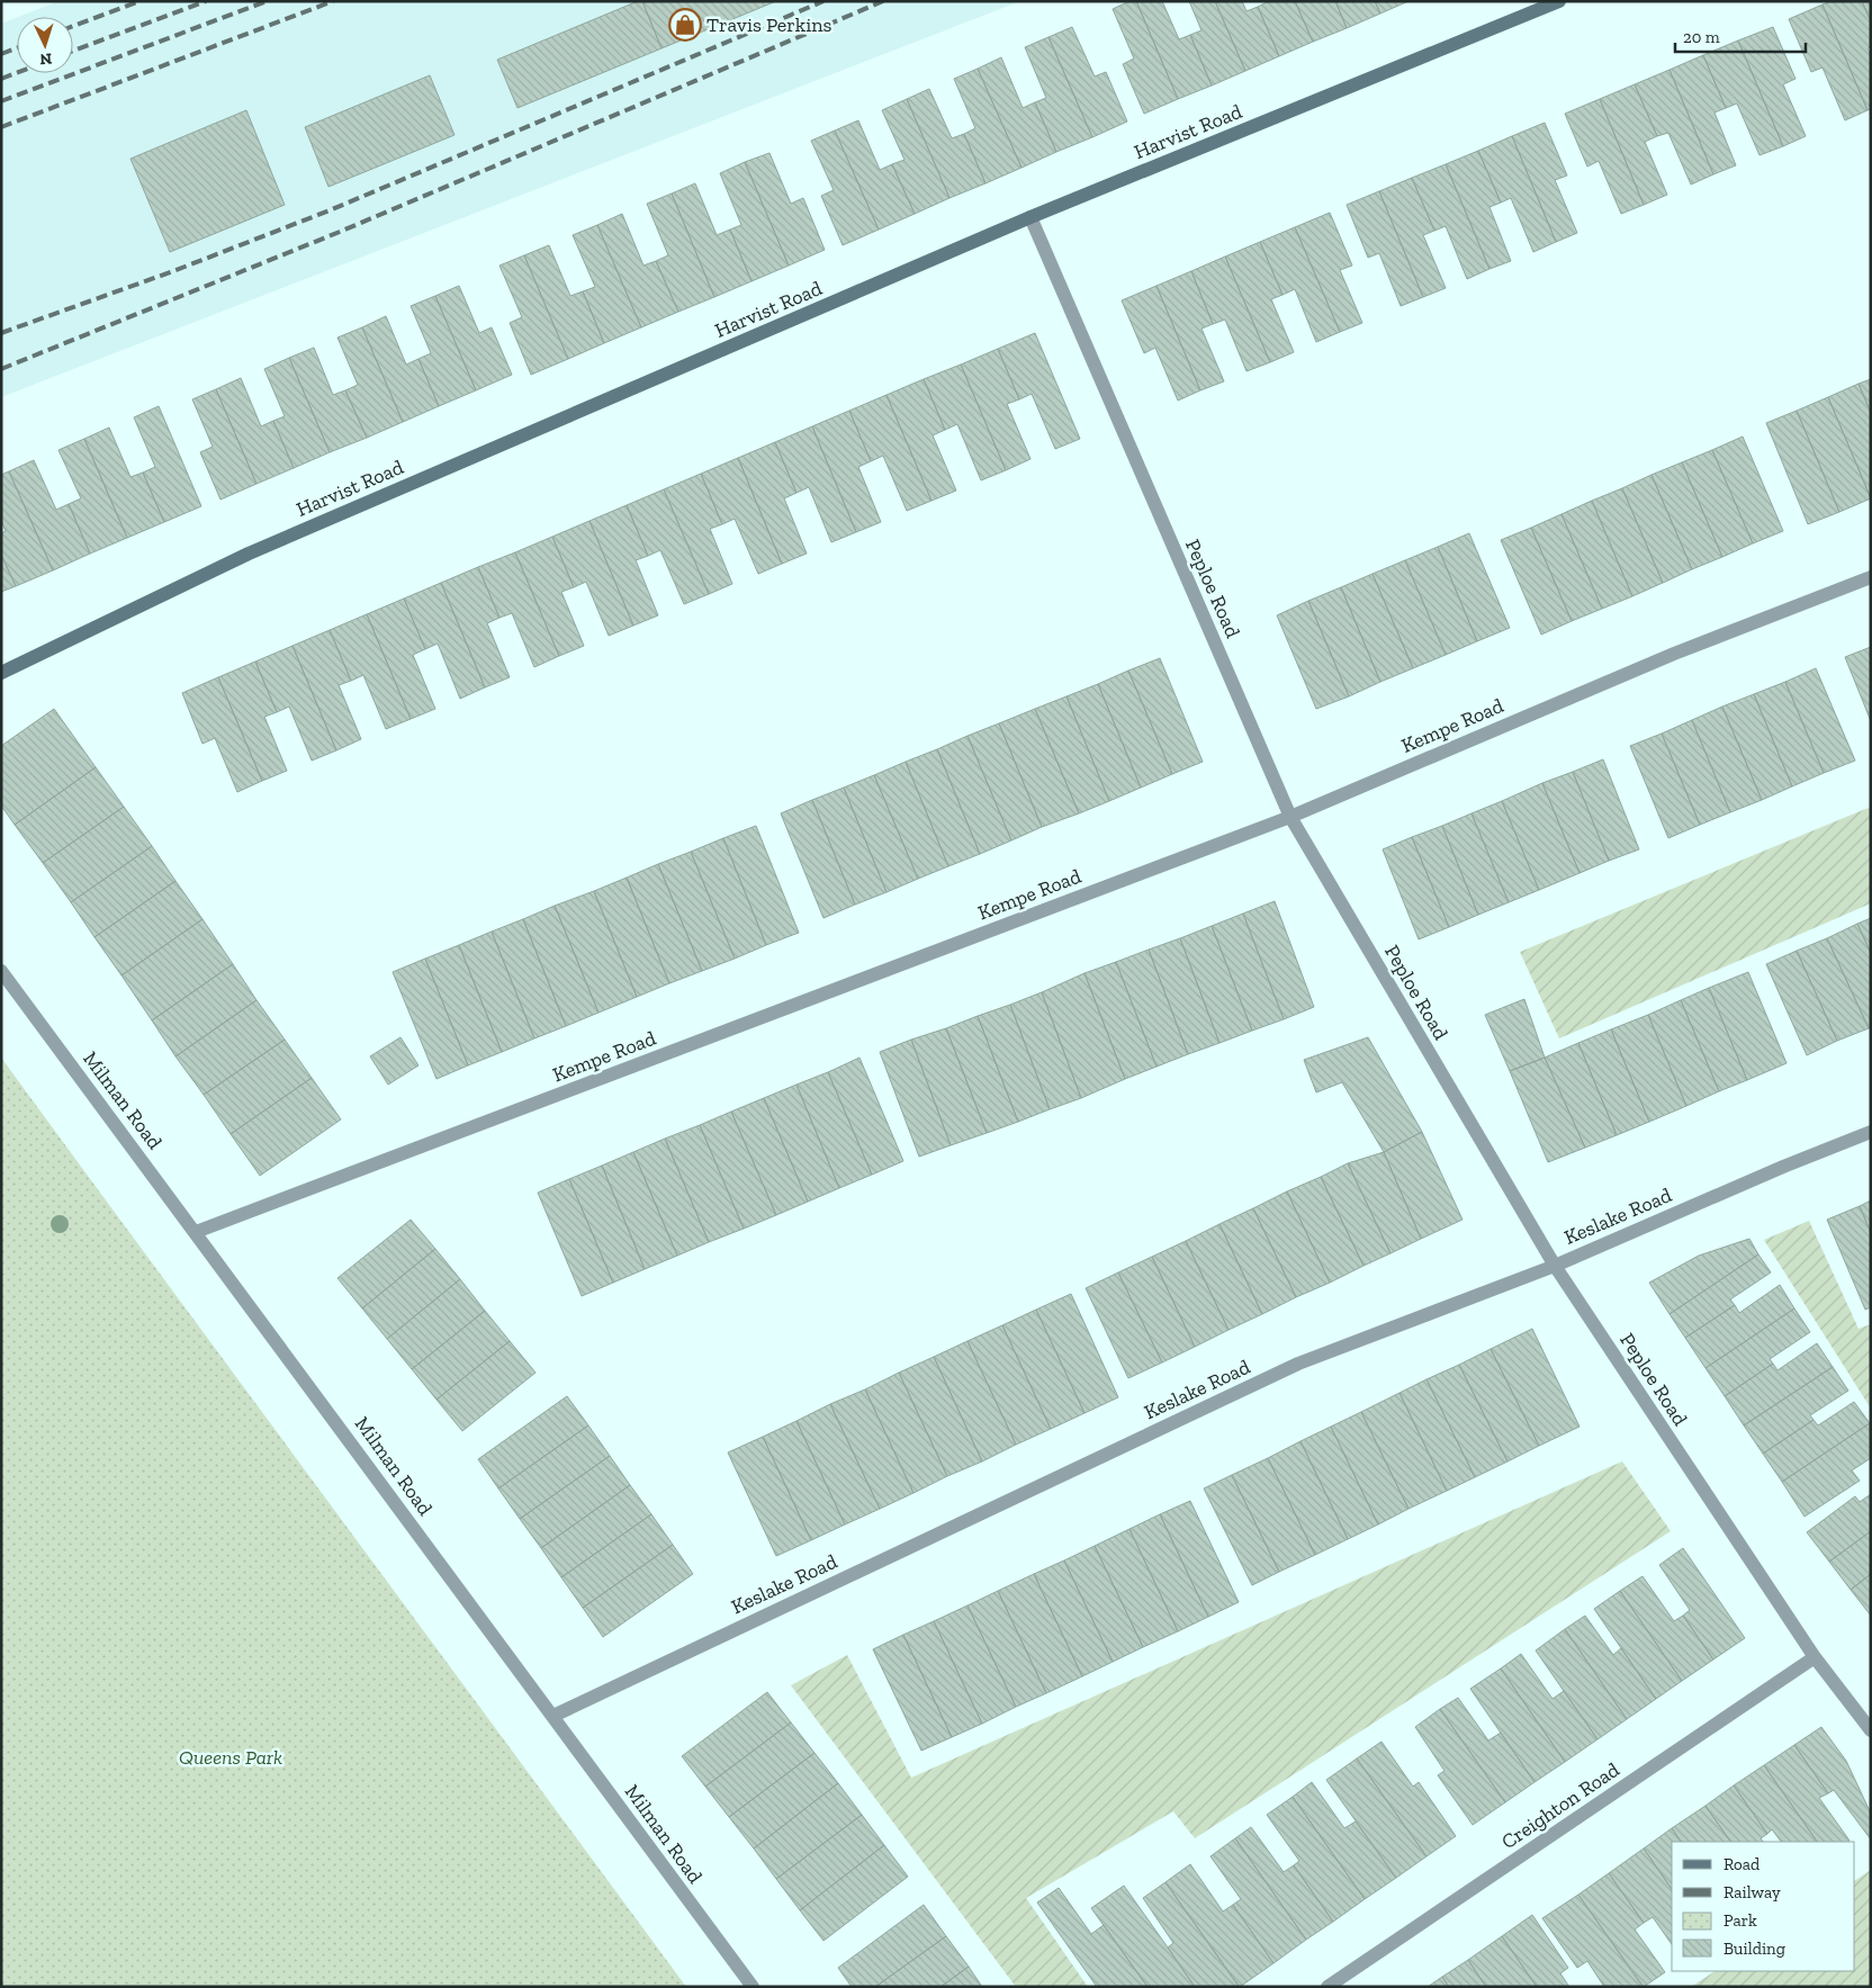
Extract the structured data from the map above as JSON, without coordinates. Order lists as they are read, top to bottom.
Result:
{
  "streets": {
    "main road": ["Harvist Road"],
    "street": [
      "Peploe Road",
      "Kempe Road",
      "Milman Road",
      "Keslake Road",
      "Creighton Road"
    ]
  },
  "crossings": [
    ["Harvist Road", "Peploe Road"],
    ["Peploe Road", "Kempe Road"],
    ["Peploe Road", "Keslake Road"],
    ["Peploe Road", "Creighton Road"],
    ["Kempe Road", "Milman Road"],
    ["Milman Road", "Keslake Road"]
  ],
  "parks": ["Queens Park"],
  "places": {
    "shop": ["Travis Perkins"]
  },
  "legend": [
    "Road",
    "Railway",
    "Park",
    "Building"
  ],
  "scale_bar": "20 m",
  "north": "bottom"
}
